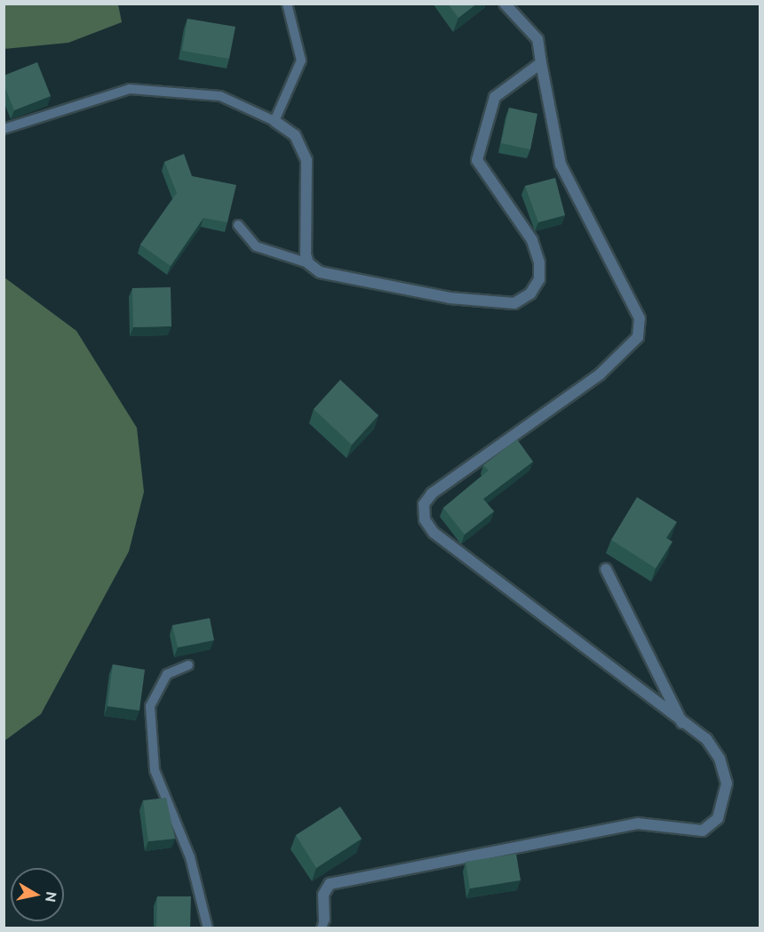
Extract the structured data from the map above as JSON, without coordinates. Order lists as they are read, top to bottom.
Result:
{
  "north": "right"
}
